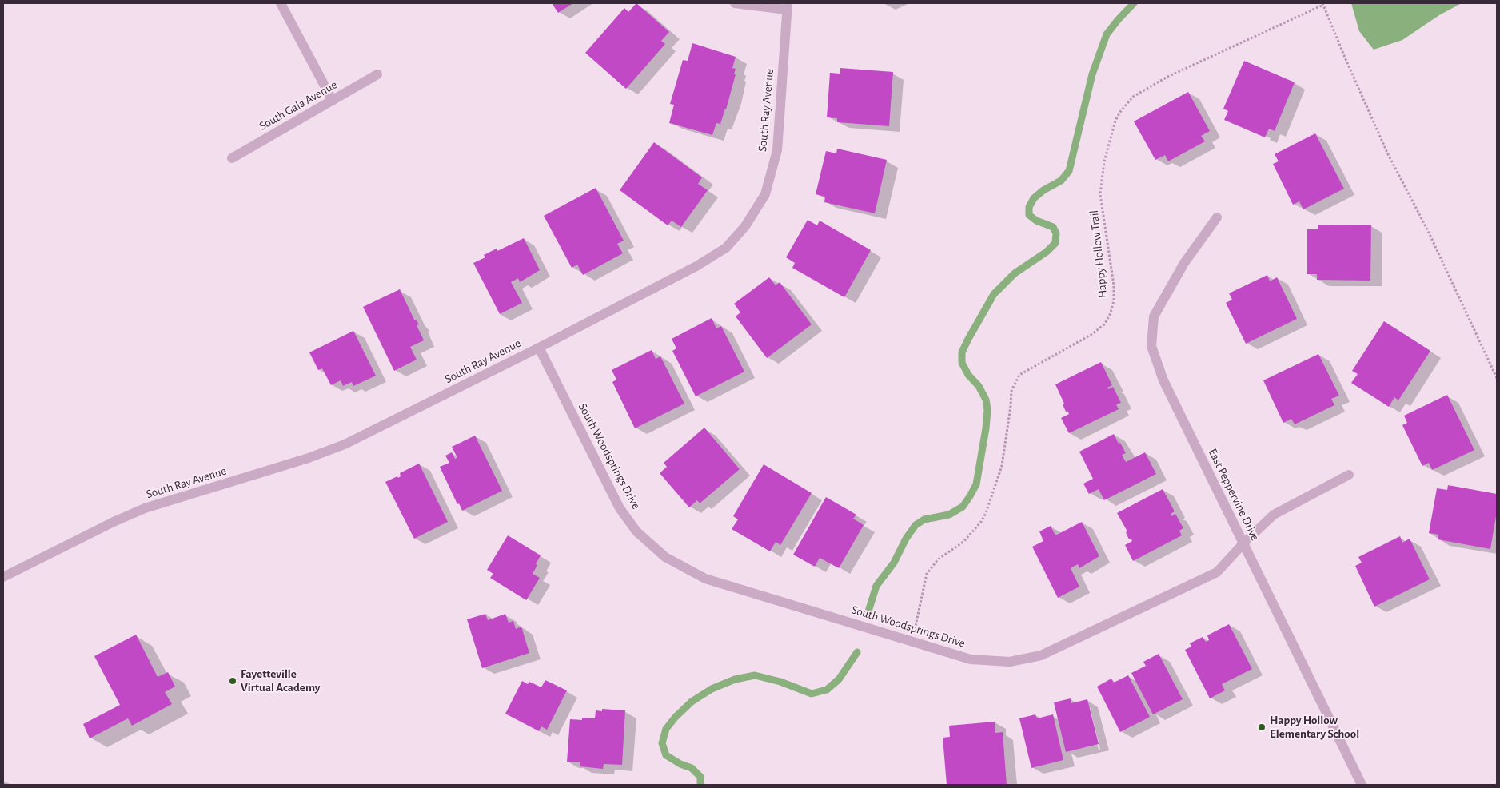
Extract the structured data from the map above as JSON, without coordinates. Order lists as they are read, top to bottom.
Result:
{
  "streets": {
    "street": [
      "South Gala Avenue",
      "South Ray Avenue",
      "South Woodsprings Drive",
      "East Peppervine Drive"
    ],
    "path": ["Happy Hollow Trail"]
  },
  "crossings": [
    ["South Ray Avenue", "South Woodsprings Drive"],
    ["Happy Hollow Trail", "South Woodsprings Drive"],
    ["South Woodsprings Drive", "East Peppervine Drive"]
  ],
  "places": ["Fayetteville Virtual Academy", "Happy Hollow Elementary School"]
}
